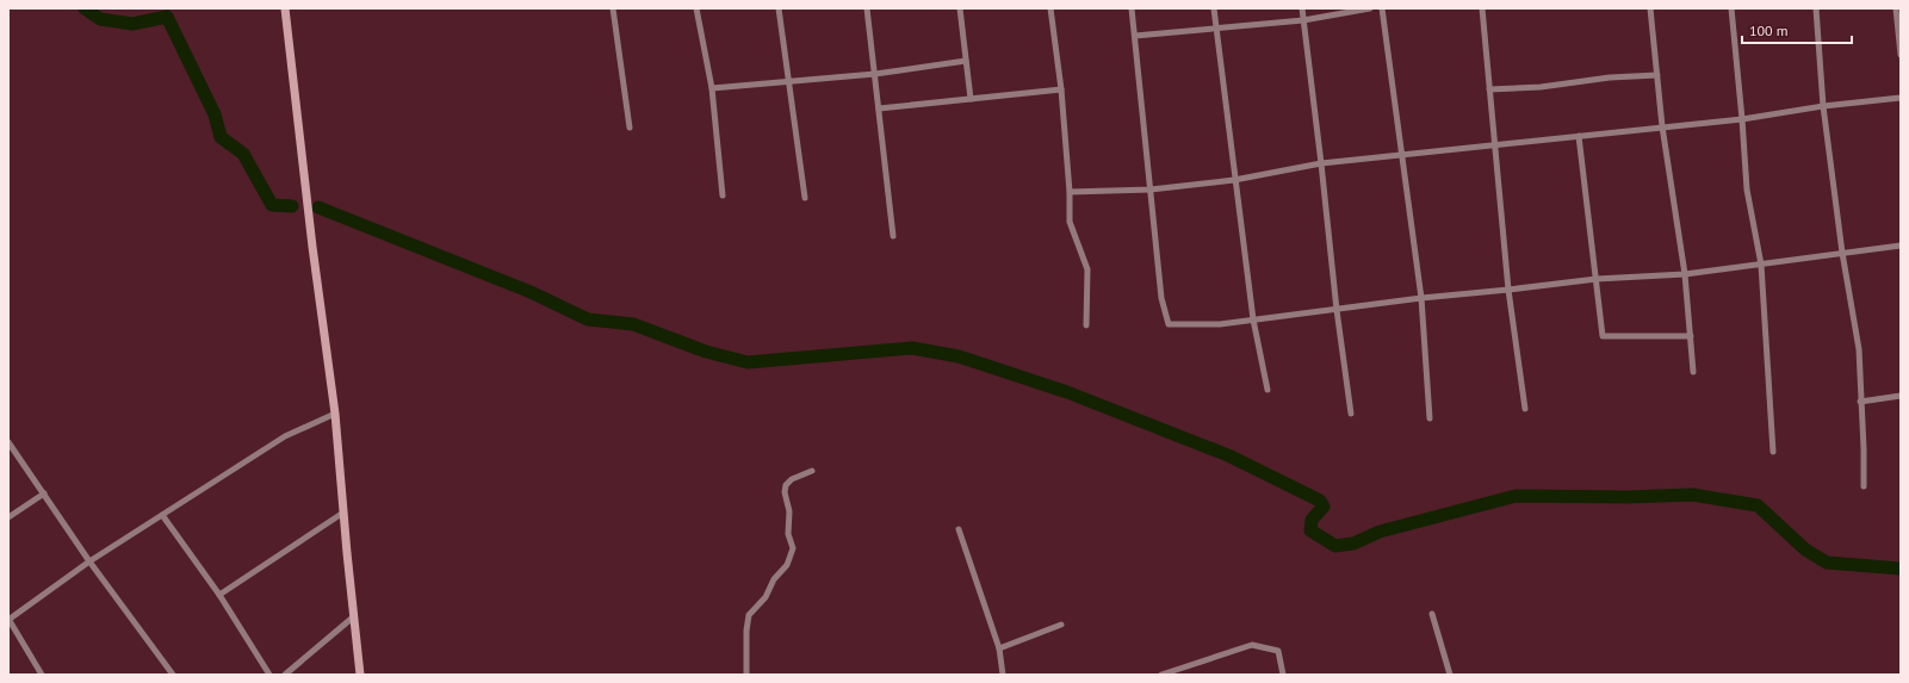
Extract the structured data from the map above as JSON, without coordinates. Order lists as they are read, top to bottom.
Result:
{
  "scale_bar": "100 m"
}
